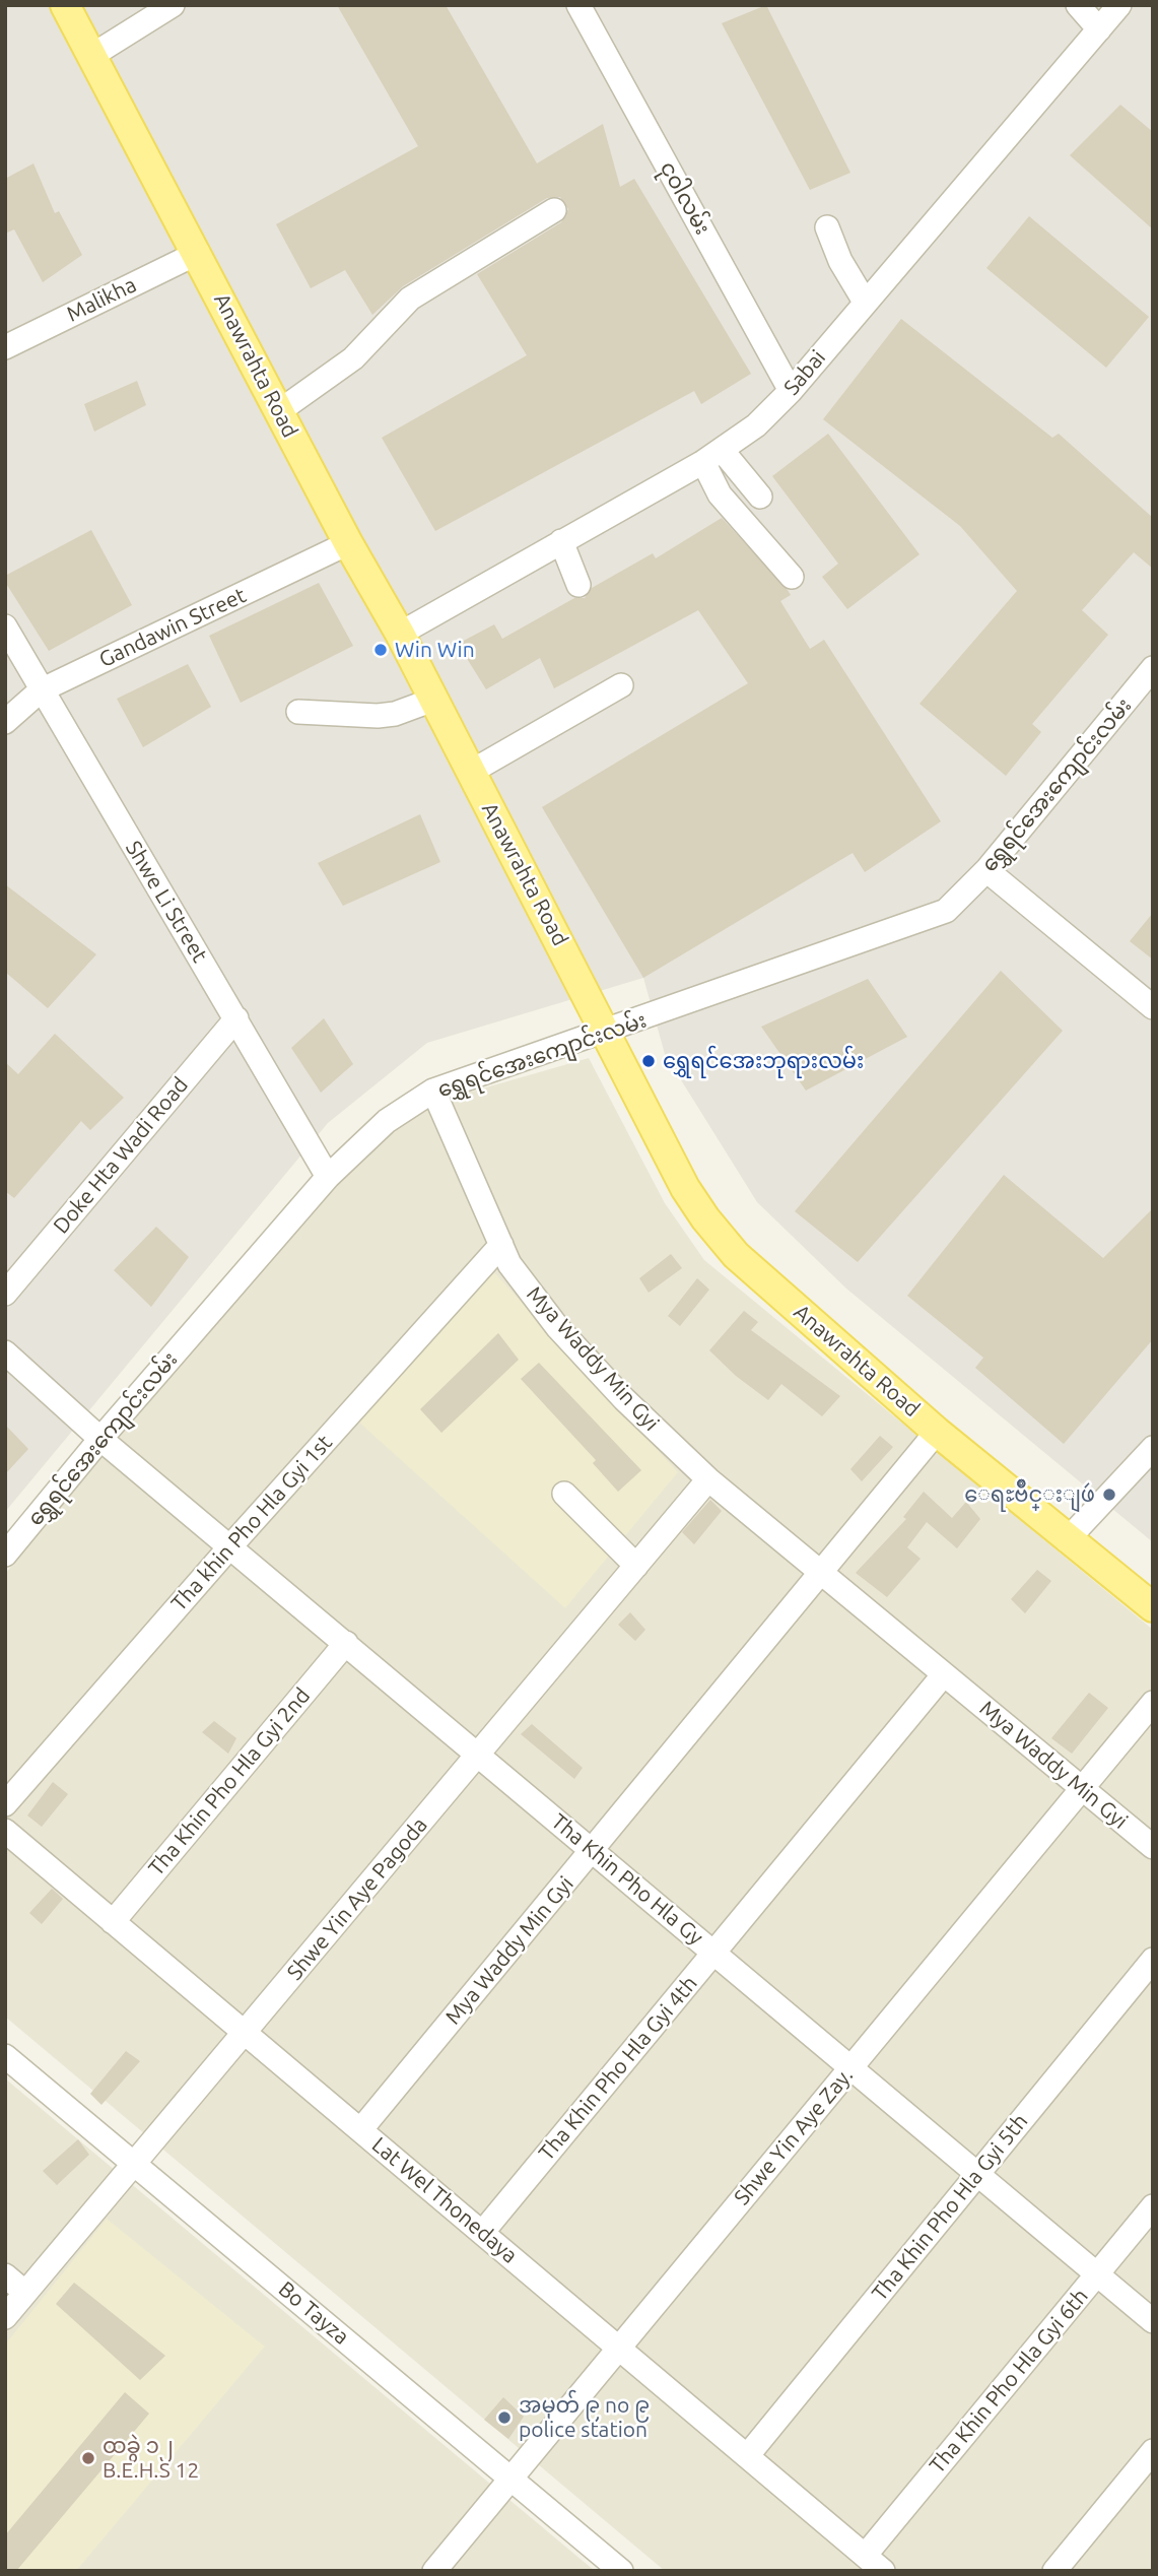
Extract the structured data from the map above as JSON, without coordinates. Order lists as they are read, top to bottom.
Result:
{
  "streets": {
    "main road": ["Anawrahta Road"],
    "street": [
      "ငုဝါလမ်း",
      "Malikha",
      "Sabai",
      "Gandawin Street",
      "ရွှေရင်အေးကျောင်းလမ်း",
      "Shwe Li Street",
      "Doke Hta Wadi Road",
      "Mya Waddy Min Gyi",
      "Tha khin Pho Hla Gyi 1st",
      "Tha Khin Pho Hla Gyi 2nd",
      "Tha Khin Pho Hla Gy",
      "Shwe Yin Aye Pagoda",
      "Tha Khin Pho Hla Gyi 4th",
      "Shwe Yin Aye Zay.",
      "Lat Wel Thonedaya",
      "Tha Khin Pho Hla Gyi 5th",
      "Bo Tayza",
      "Tha Khin Pho Hla Gyi 6th"
    ]
  },
  "crossings": [
    ["ငုဝါလမ်း", "Sabai"],
    ["Malikha", "Anawrahta Road"],
    ["Anawrahta Road", "Sabai"],
    ["Anawrahta Road", "Gandawin Street"],
    ["Anawrahta Road", "ရွှေရင်အေးကျောင်းလမ်း"],
    ["Anawrahta Road", "Mya Waddy Min Gyi"],
    ["Gandawin Street", "Shwe Li Street"],
    ["ရွှေရင်အေးကျောင်းလမ်း", "Shwe Li Street"],
    ["ရွှေရင်အေးကျောင်းလမ်း", "Mya Waddy Min Gyi"],
    ["ရွှေရင်အေးကျောင်းလမ်း", "Tha Khin Pho Hla Gy"],
    ["Shwe Li Street", "Doke Hta Wadi Road"],
    ["Mya Waddy Min Gyi", "Tha khin Pho Hla Gyi 1st"],
    ["Mya Waddy Min Gyi", "Tha Khin Pho Hla Gy"],
    ["Mya Waddy Min Gyi", "Shwe Yin Aye Pagoda"],
    ["Mya Waddy Min Gyi", "Tha Khin Pho Hla Gyi 4th"],
    ["Mya Waddy Min Gyi", "Shwe Yin Aye Zay."],
    ["Mya Waddy Min Gyi", "Lat Wel Thonedaya"],
    ["Tha khin Pho Hla Gyi 1st", "Tha Khin Pho Hla Gy"],
    ["Tha Khin Pho Hla Gyi 2nd", "Tha Khin Pho Hla Gy"],
    ["Tha Khin Pho Hla Gyi 2nd", "Lat Wel Thonedaya"],
    ["Tha Khin Pho Hla Gy", "Shwe Yin Aye Pagoda"],
    ["Tha Khin Pho Hla Gy", "Tha Khin Pho Hla Gyi 4th"],
    ["Tha Khin Pho Hla Gy", "Shwe Yin Aye Zay."],
    ["Tha Khin Pho Hla Gy", "Tha Khin Pho Hla Gyi 5th"],
    ["Tha Khin Pho Hla Gy", "Tha Khin Pho Hla Gyi 6th"],
    ["Shwe Yin Aye Pagoda", "Lat Wel Thonedaya"],
    ["Shwe Yin Aye Pagoda", "Bo Tayza"],
    ["Tha Khin Pho Hla Gyi 4th", "Lat Wel Thonedaya"],
    ["Shwe Yin Aye Zay.", "Lat Wel Thonedaya"],
    ["Shwe Yin Aye Zay.", "Bo Tayza"],
    ["Lat Wel Thonedaya", "Tha Khin Pho Hla Gyi 5th"],
    ["Lat Wel Thonedaya", "Tha Khin Pho Hla Gyi 6th"]
  ],
  "places": [
    "Win Win",
    "ရွှေရင်အေးဘုရားလမ်း",
    "ေရႊဗ်ိဳင္းျဖဴ",
    "အမှတ် ၉ no ၉ police station",
    "ထခွဲ ၁၂ B.E.H.S 12"
  ]
}
